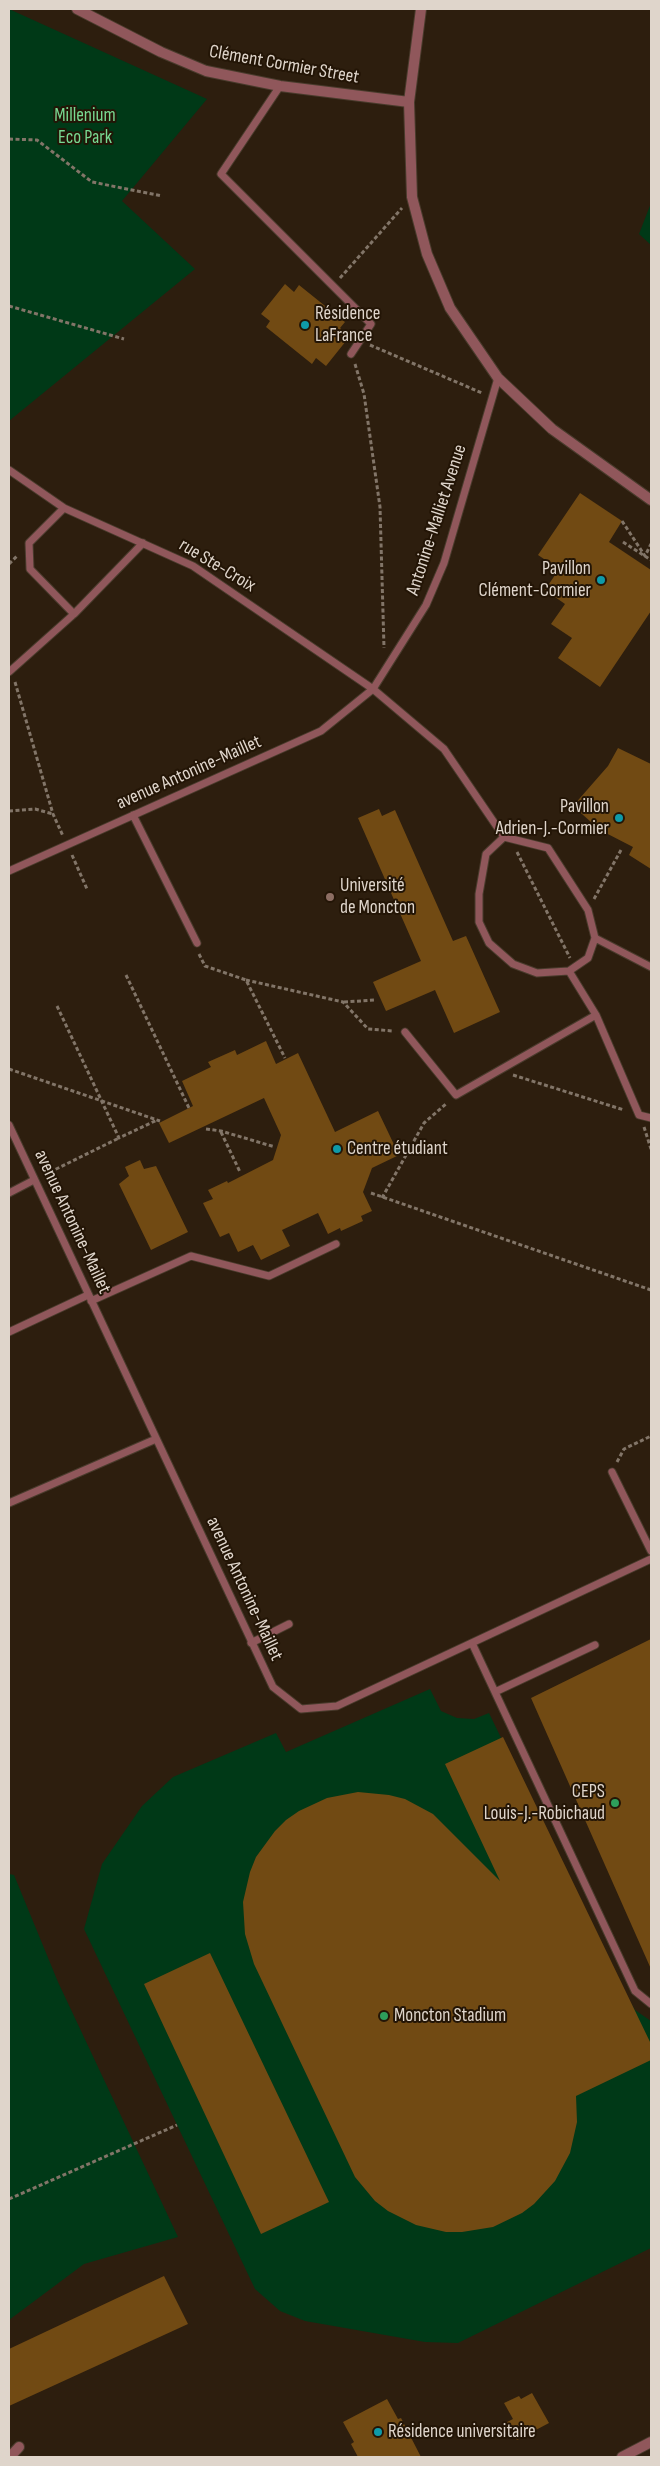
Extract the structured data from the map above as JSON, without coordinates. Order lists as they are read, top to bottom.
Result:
{
  "streets": {
    "street": ["Clément Cormier Street"],
    "lane": ["Antonine-Malliet Avenue", "rue Ste-Croix", "avenue Antonine-Maillet"]
  },
  "crossings": [
    ["Antonine-Malliet Avenue", "rue Ste-Croix"],
    ["Antonine-Malliet Avenue", "avenue Antonine-Maillet"],
    ["rue Ste-Croix", "avenue Antonine-Maillet"]
  ],
  "parks": ["Millenium Eco Park"],
  "places": [
    "Résidence LaFrance",
    "Pavillon Clément-Cormier",
    "Pavillon Adrien-J.-Cormier",
    "Université de Moncton",
    "Centre étudiant",
    "CEPS Louis-J.-Robichaud",
    "Moncton Stadium",
    "Résidence universitaire"
  ]
}
